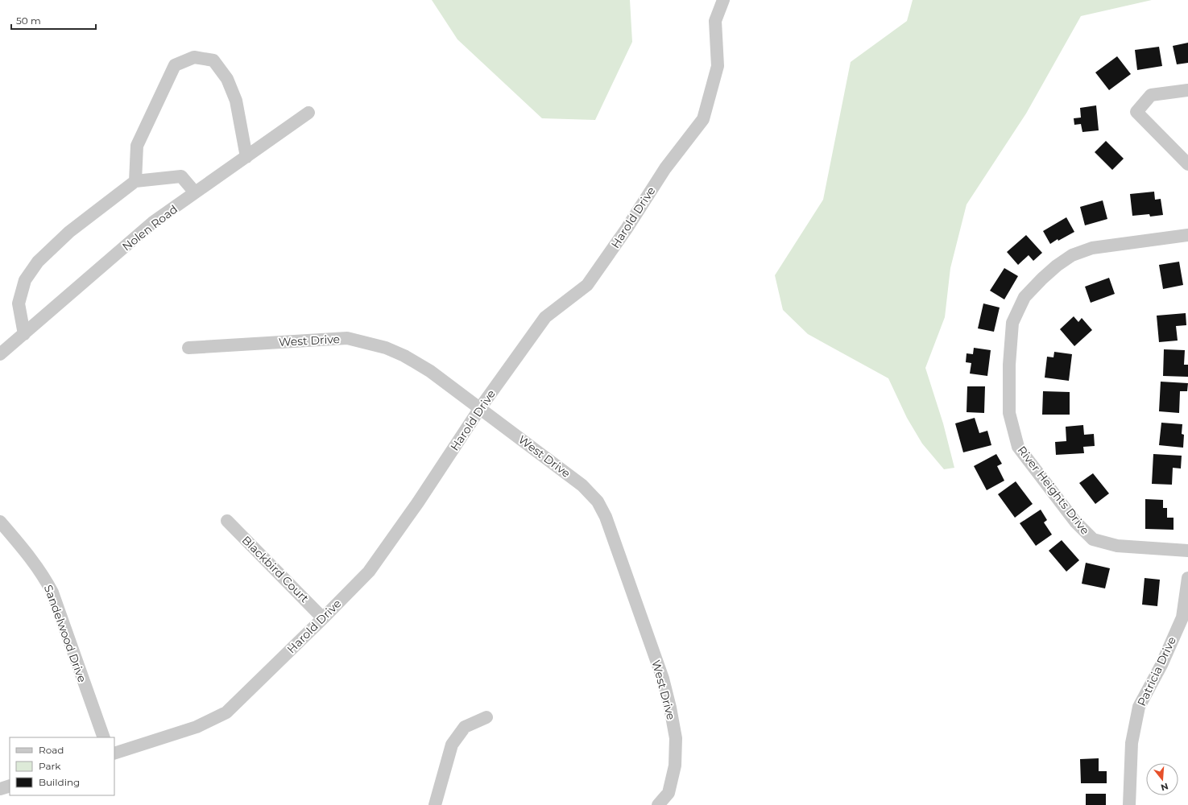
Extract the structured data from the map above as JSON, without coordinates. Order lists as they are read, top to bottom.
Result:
{
  "streets": {
    "street": [
      "Harold Drive",
      "Nolen Road",
      "West Drive",
      "River Heights Drive",
      "Blackbird Court",
      "Sandelwood Drive",
      "Patricia Drive"
    ]
  },
  "crossings": [
    ["Harold Drive", "West Drive"],
    ["Harold Drive", "Blackbird Court"]
  ],
  "legend": ["Road", "Park", "Building"],
  "scale_bar": "50 m",
  "north": "bottom"
}
